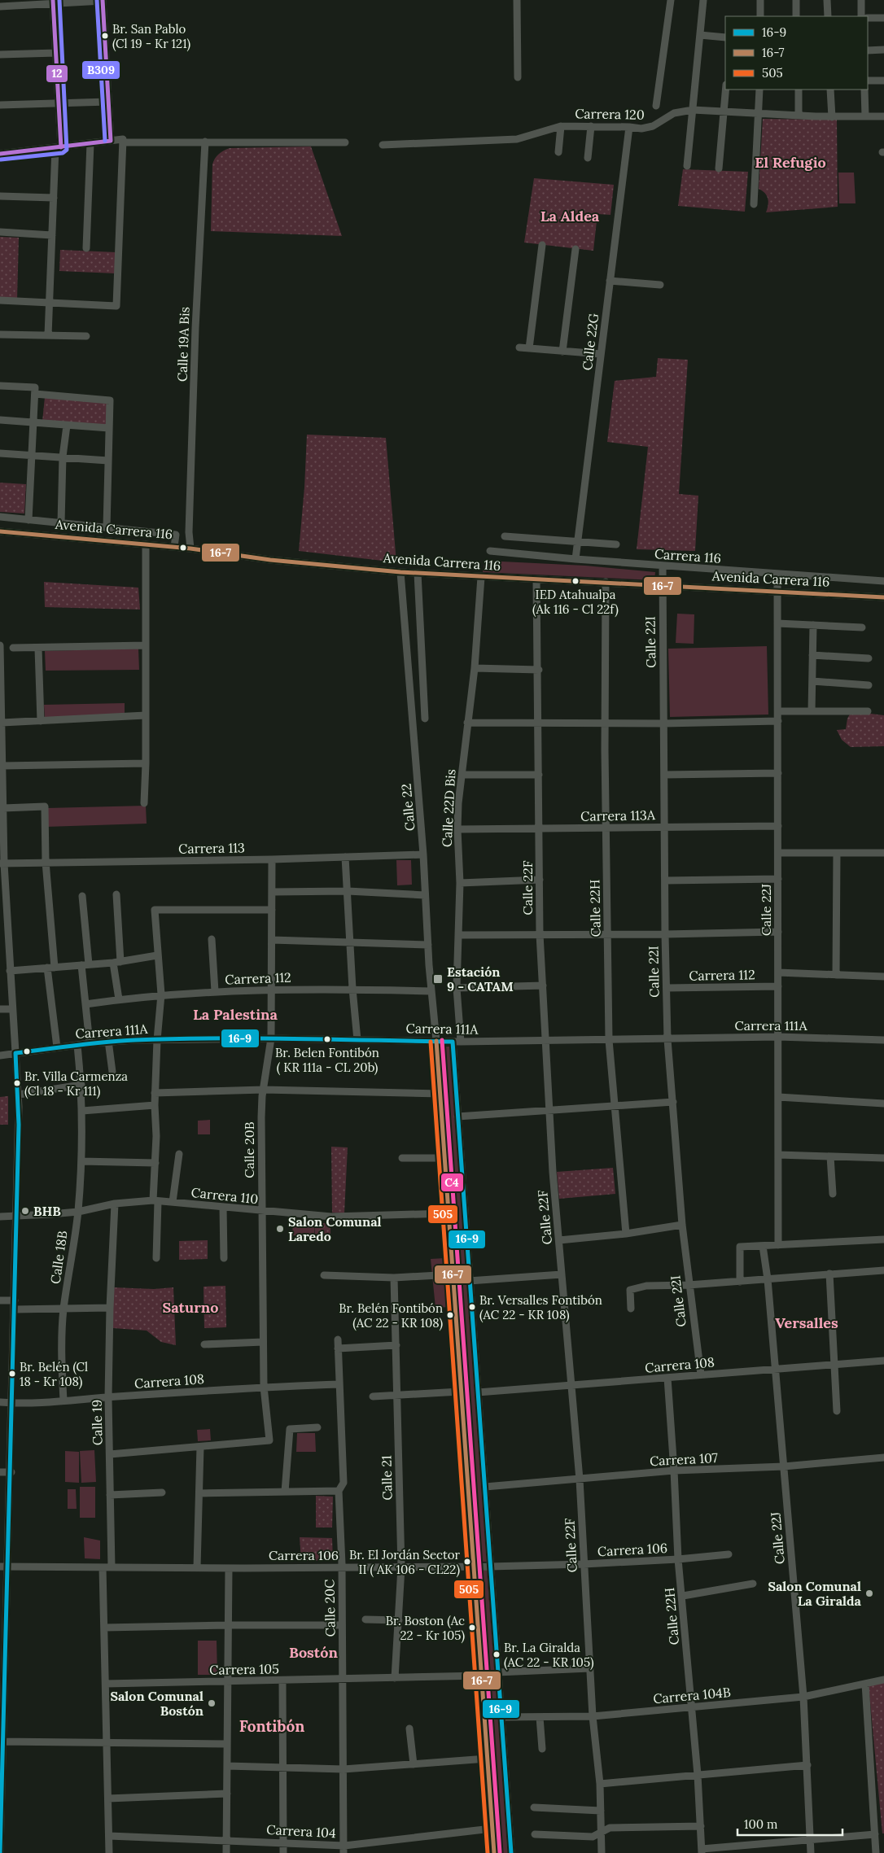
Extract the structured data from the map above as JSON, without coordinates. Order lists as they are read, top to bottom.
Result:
{
  "streets": {
    "street": [
      "Carrera 120",
      "Calle 22G",
      "Calle 19A Bis",
      "Avenida Carrera 116",
      "Carrera 116",
      "Calle 22I",
      "Calle 22",
      "Calle 22D Bis",
      "Carrera 113A",
      "Carrera 113",
      "Calle 22F",
      "Calle 22H",
      "Calle 22J",
      "Carrera 112",
      "Carrera 111A",
      "Calle 20B",
      "Carrera 110",
      "Calle 18B",
      "Carrera 108",
      "Calle 19",
      "Carrera 107",
      "Calle 21",
      "Carrera 106",
      "Calle 20C",
      "Carrera 105",
      "Carrera 104B",
      "Carrera 104"
    ]
  },
  "crossings": [
    ["Carrera 120", "Calle 22G"],
    ["Calle 22G", "Carrera 116"],
    ["Calle 19A Bis", "Avenida Carrera 116"],
    ["Avenida Carrera 116", "Calle 22I"],
    ["Avenida Carrera 116", "Calle 22"],
    ["Avenida Carrera 116", "Calle 22D Bis"],
    ["Avenida Carrera 116", "Calle 22F"],
    ["Avenida Carrera 116", "Calle 22H"],
    ["Avenida Carrera 116", "Calle 22J"],
    ["Carrera 116", "Calle 22I"],
    ["Carrera 116", "Calle 22J"],
    ["Calle 22I", "Carrera 113A"],
    ["Calle 22I", "Carrera 112"],
    ["Calle 22I", "Carrera 111A"],
    ["Calle 22I", "Carrera 108"],
    ["Calle 22", "Carrera 113"],
    ["Calle 22", "Carrera 112"],
    ["Calle 22", "Carrera 111A"],
    ["Calle 22", "Carrera 110"],
    ["Calle 22", "Carrera 106"],
    ["Calle 22", "Carrera 105"],
    ["Calle 22", "Carrera 104"],
    ["Calle 22D Bis", "Carrera 113A"],
    ["Calle 22D Bis", "Carrera 111A"],
    ["Carrera 113A", "Calle 22F"],
    ["Carrera 113A", "Calle 22H"],
    ["Carrera 113A", "Calle 22J"],
    ["Carrera 113", "Calle 20B"],
    ["Calle 22F", "Carrera 111A"],
    ["Calle 22F", "Carrera 108"],
    ["Calle 22F", "Carrera 107"],
    ["Calle 22F", "Carrera 106"],
    ["Calle 22F", "Carrera 104B"],
    ["Calle 22H", "Carrera 111A"],
    ["Calle 22H", "Carrera 108"],
    ["Calle 22H", "Carrera 107"],
    ["Calle 22H", "Carrera 106"],
    ["Calle 22H", "Carrera 104B"],
    ["Calle 22J", "Carrera 112"],
    ["Calle 22J", "Carrera 111A"],
    ["Calle 22J", "Carrera 108"],
    ["Calle 22J", "Carrera 107"],
    ["Calle 22J", "Carrera 104B"],
    ["Carrera 112", "Calle 20B"],
    ["Carrera 111A", "Calle 20B"],
    ["Carrera 111A", "Calle 18B"],
    ["Calle 20B", "Carrera 110"],
    ["Calle 20B", "Carrera 108"],
    ["Carrera 110", "Calle 18B"],
    ["Carrera 110", "Calle 19"],
    ["Calle 18B", "Carrera 108"],
    ["Carrera 108", "Calle 19"],
    ["Carrera 108", "Calle 20C"],
    ["Calle 19", "Carrera 106"],
    ["Calle 21", "Carrera 106"],
    ["Calle 21", "Carrera 105"],
    ["Carrera 106", "Calle 20C"],
    ["Calle 20C", "Carrera 105"],
    ["Calle 20C", "Carrera 104"]
  ],
  "districts": [
    "El Refugio",
    "La Aldea",
    "La Palestina",
    "Saturno",
    "Versalles",
    "Bostón",
    "Fontibón"
  ],
  "places": {
    "other": [
      "Br. San Pablo (Cl 19 - Kr 121)",
      "IED Atahualpa (Ak 116 - Cl 22f)",
      "Br. Belen Fontibón ( KR 111a - CL 20b)",
      "Br. Villa Carmenza (Cl 18 - Kr 111)",
      "BHB",
      "Salon Comunal Laredo",
      "Br. Versalles Fontibón (AC 22 - KR 108)",
      "Br. Belén Fontibón (AC 22 - KR 108)",
      "Br. Belén (Cl 18 - Kr 108)",
      "Br. El Jordán Sector II ( AK 106 - CL22)",
      "Salon Comunal La Giralda",
      "Br. Boston (Ac 22 - Kr 105)",
      "Br. La Giralda (AC 22 - KR 105)",
      "Salon Comunal Bostón"
    ],
    "transit": ["Estación 9 - CATAM"]
  },
  "lines": [
    "transit line 12",
    "transit line B309",
    "transit line 16-7",
    "transit line 16-9",
    "transit line C4",
    "transit line 505"
  ],
  "legend": ["16-9", "16-7", "505"],
  "scale_bar": "100 m"
}
